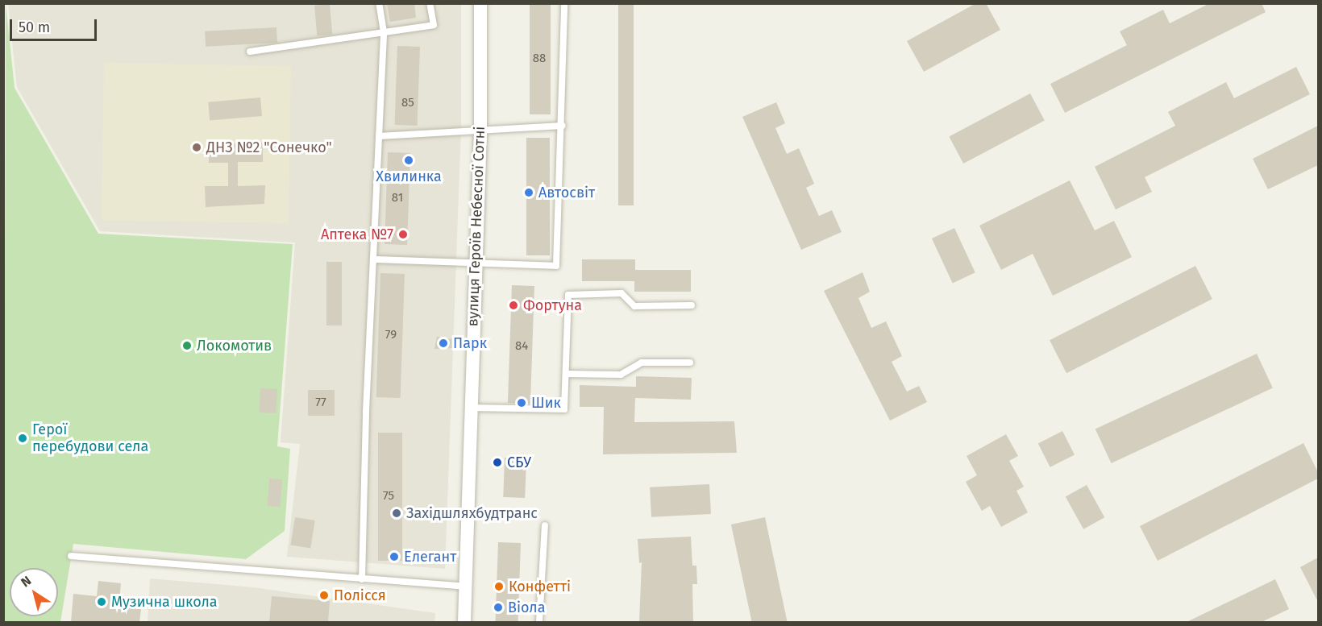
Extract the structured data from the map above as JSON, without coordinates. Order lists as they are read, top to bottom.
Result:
{
  "streets": {
    "street": ["вулиця Героїв Небесної Сотні"]
  },
  "places": [
    "ДНЗ №2 \"Сонечко\"",
    "Хвилинка",
    "Автосвіт",
    "Аптека №7",
    "Фортуна",
    "Парк",
    "Локомотив",
    "Шик",
    "Герої перебудови села",
    "СБУ",
    "Західшляхбудтранс",
    "Елегант",
    "Конфетті",
    "Полісся",
    "Музична школа",
    "Віола"
  ],
  "house_numbers": [
    "88",
    "85",
    "81",
    "79",
    "84",
    "77",
    "75"
  ],
  "scale_bar": "50 m",
  "north": "top left"
}
